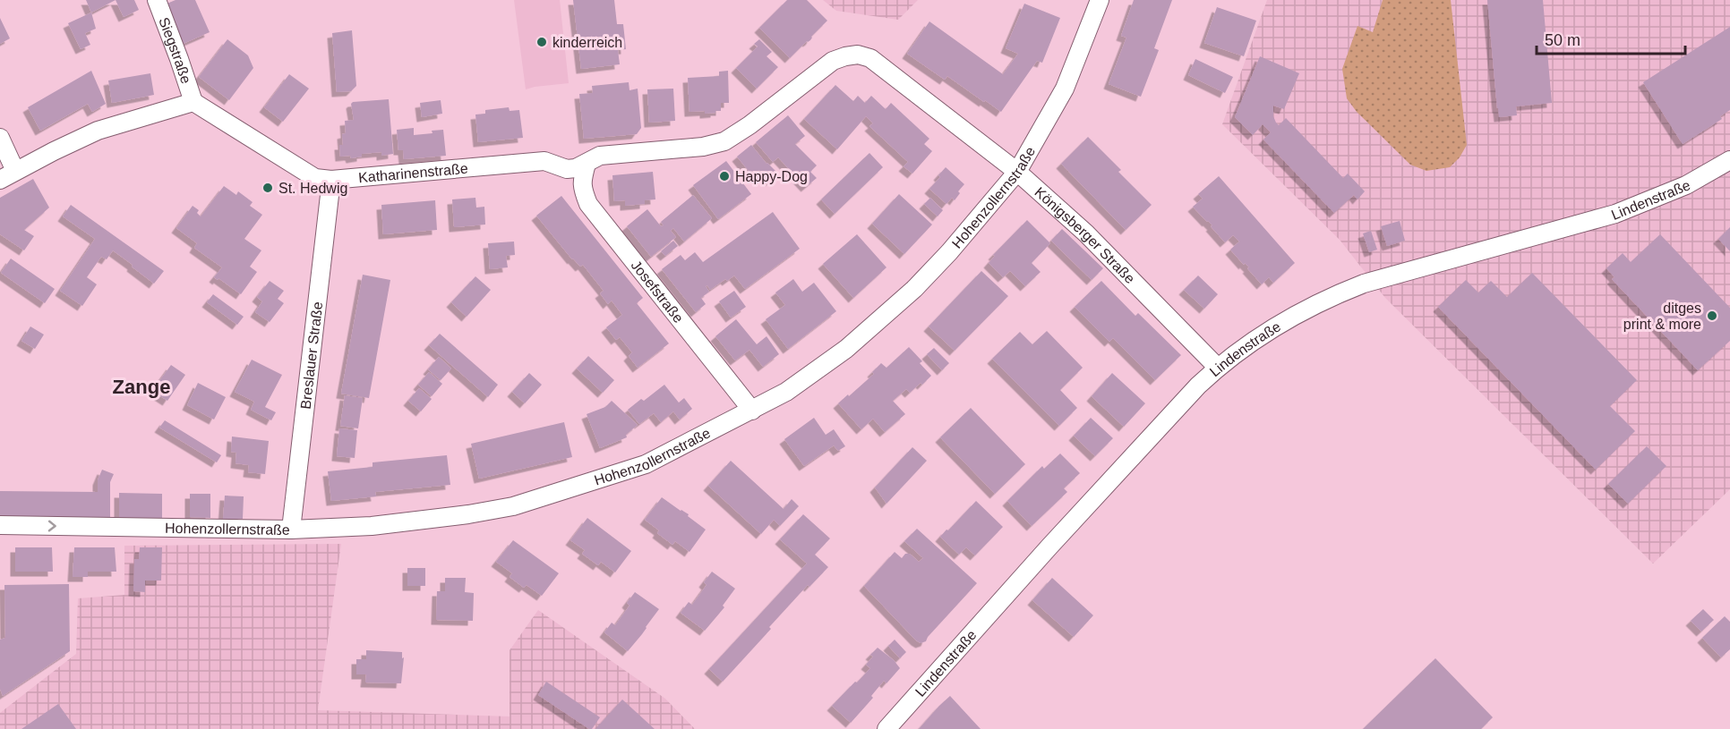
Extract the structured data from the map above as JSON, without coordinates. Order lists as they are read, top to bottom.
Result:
{
  "streets": {
    "street": [
      "Siegstraße",
      "Katharinenstraße",
      "Hohenzollernstraße",
      "Lindenstraße",
      "Königsberger Straße",
      "Josefstraße",
      "Breslauer Straße"
    ]
  },
  "crossings": [
    ["Siegstraße", "Katharinenstraße"],
    ["Katharinenstraße", "Königsberger Straße"],
    ["Katharinenstraße", "Josefstraße"],
    ["Katharinenstraße", "Breslauer Straße"],
    ["Hohenzollernstraße", "Königsberger Straße"],
    ["Hohenzollernstraße", "Josefstraße"],
    ["Hohenzollernstraße", "Breslauer Straße"],
    ["Lindenstraße", "Königsberger Straße"]
  ],
  "districts": ["Zange"],
  "places": [
    "kinderreich",
    "Happy-Dog",
    "St. Hedwig",
    "ditges print & more"
  ],
  "scale_bar": "50 m"
}
